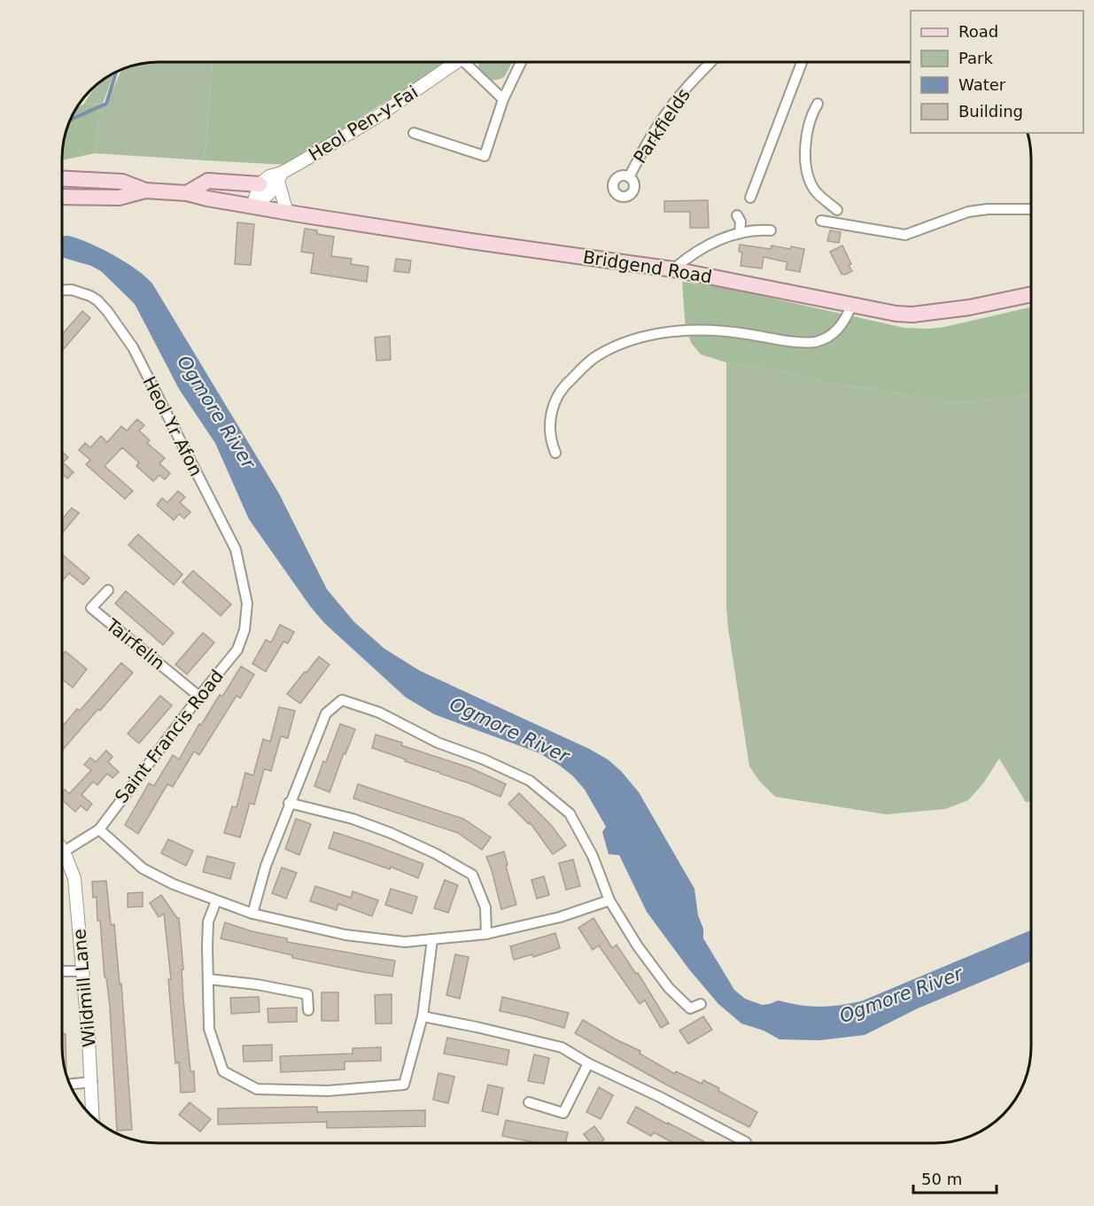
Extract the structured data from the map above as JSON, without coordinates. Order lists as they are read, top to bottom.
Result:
{
  "streets": {
    "main road": ["Bridgend Road"],
    "street": [
      "Heol Pen-y-Fai",
      "Parkfields",
      "Heol Yr Afon",
      "Tairfelin",
      "Saint Francis Road",
      "Wildmill Lane"
    ]
  },
  "crossings": [
    ["Heol Pen-y-Fai", "Bridgend Road"],
    ["Heol Yr Afon", "Saint Francis Road"],
    ["Tairfelin", "Saint Francis Road"],
    ["Saint Francis Road", "Wildmill Lane"]
  ],
  "water": ["Ogmore River"],
  "legend": [
    "Road",
    "Park",
    "Water",
    "Building"
  ],
  "scale_bar": "50 m"
}
